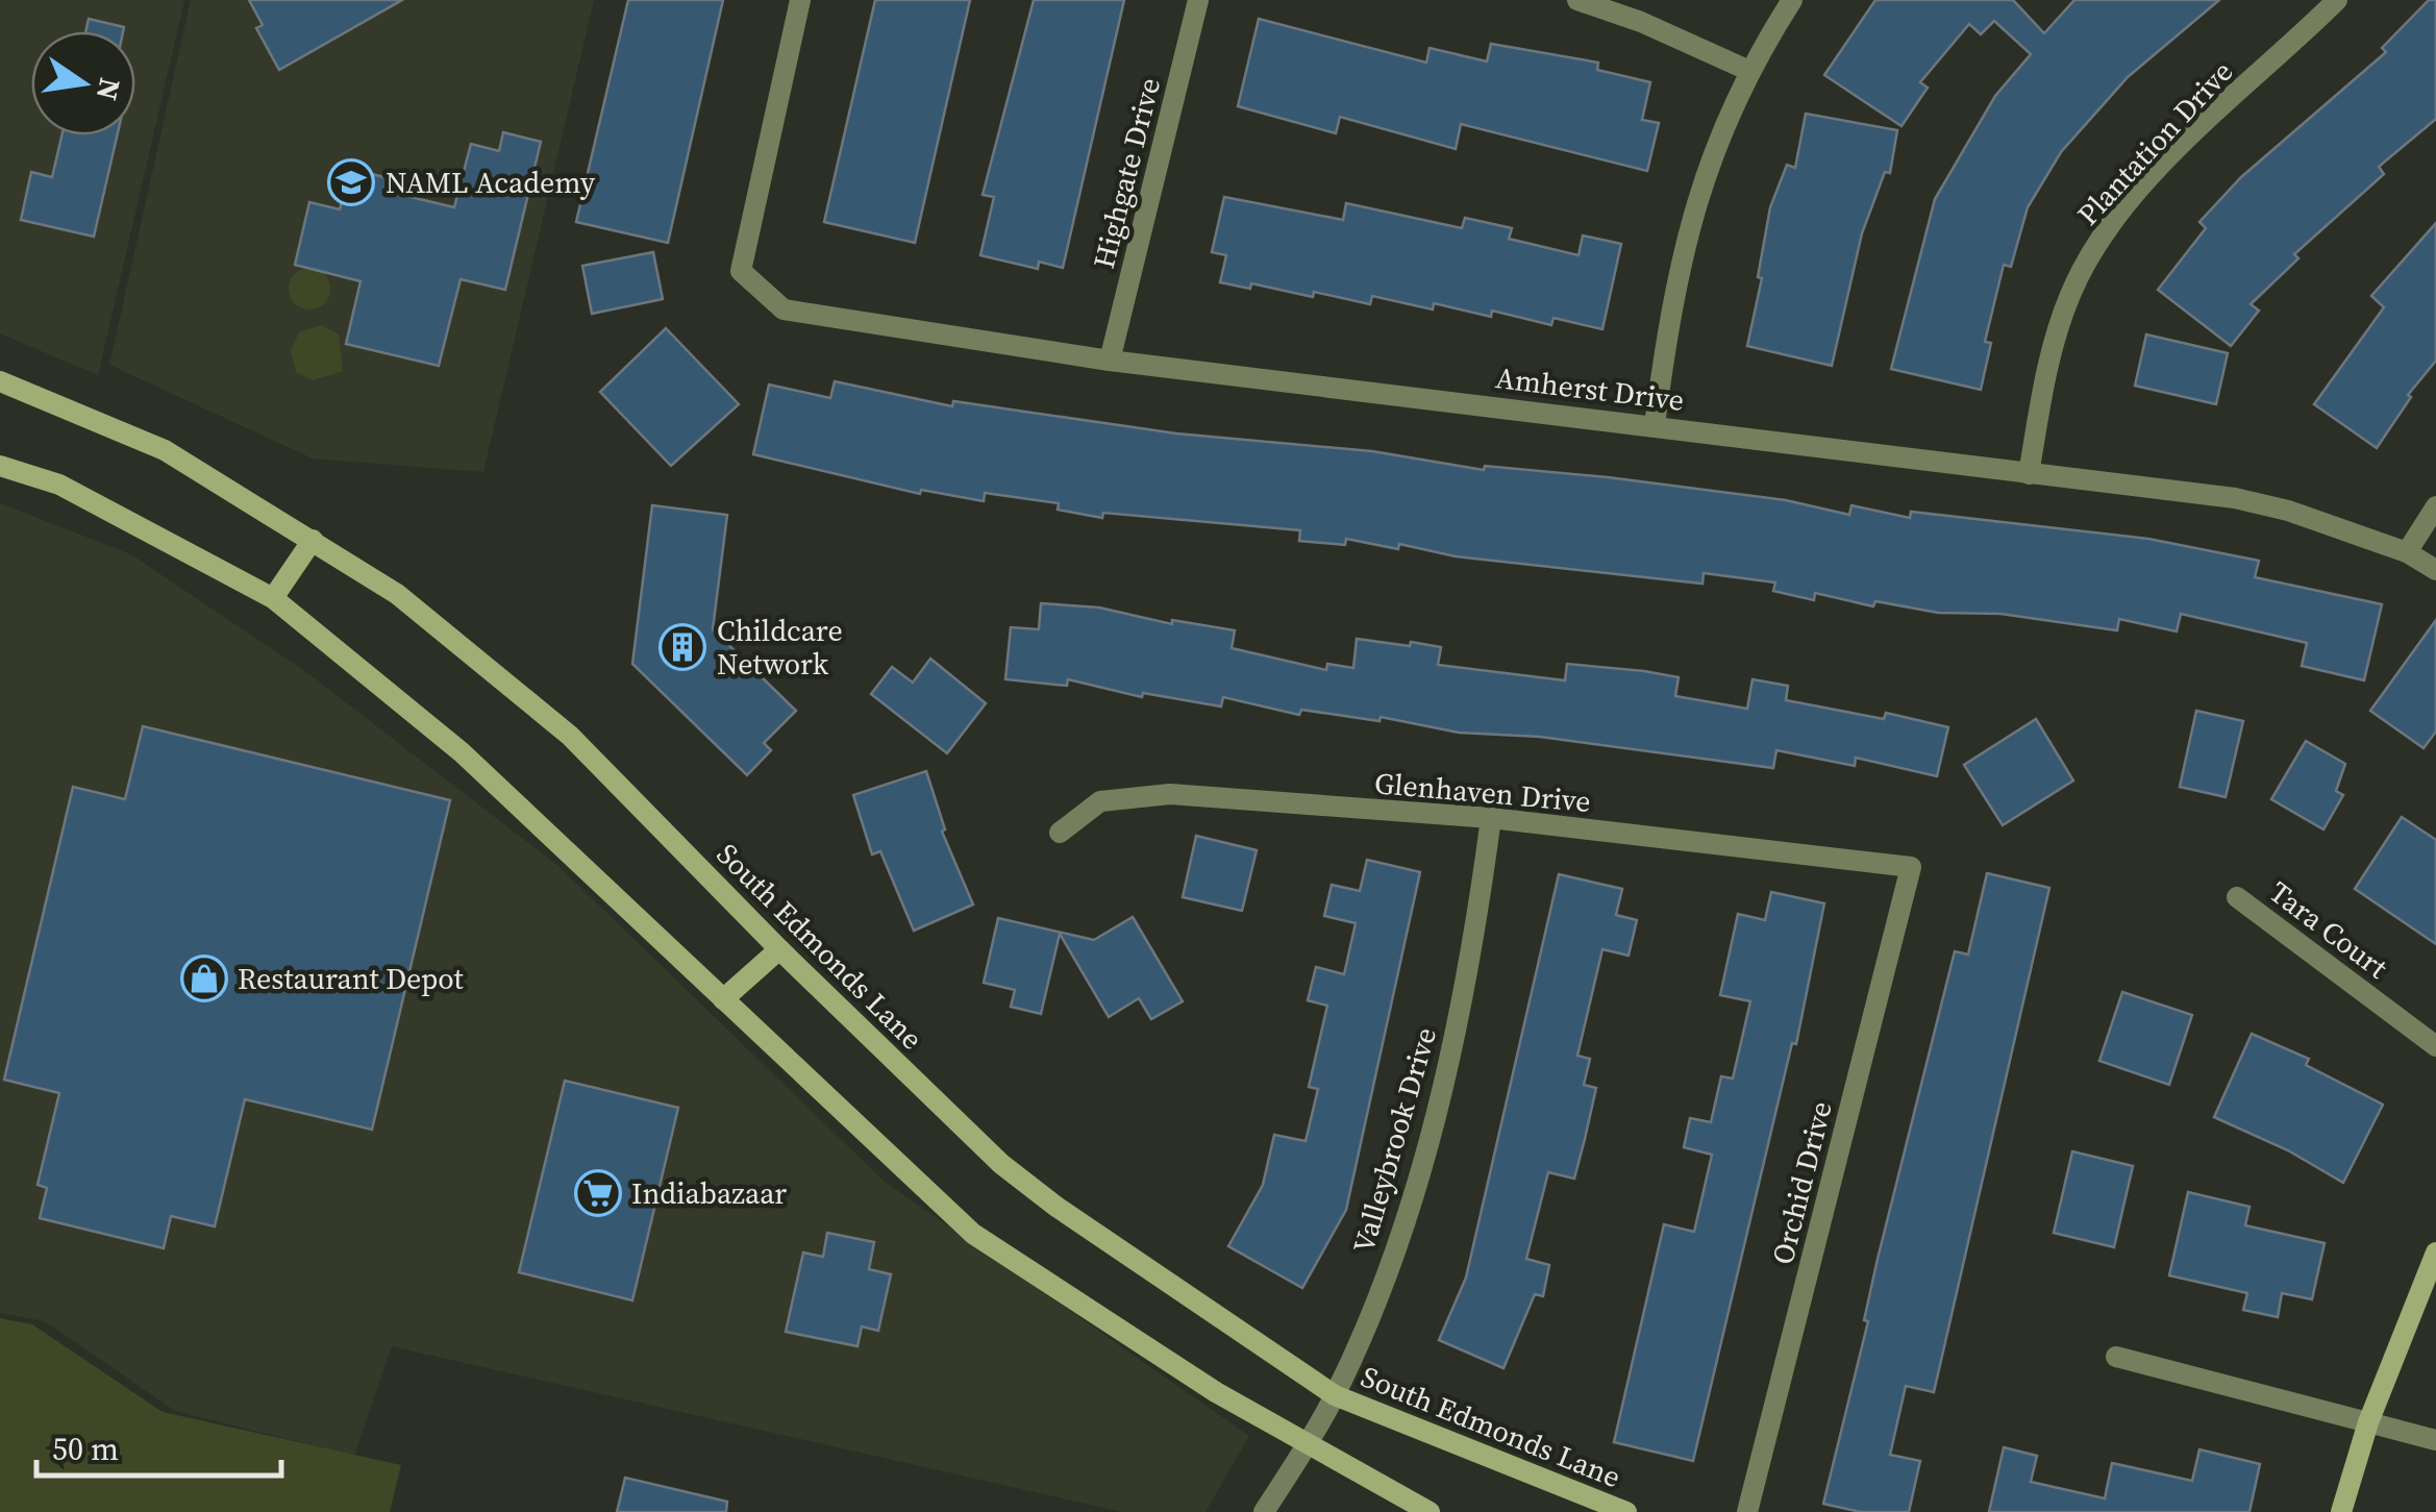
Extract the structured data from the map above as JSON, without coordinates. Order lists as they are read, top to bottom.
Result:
{
  "streets": {
    "main road": ["South Edmonds Lane"],
    "street": [
      "Plantation Drive",
      "Highgate Drive",
      "Amherst Drive",
      "Glenhaven Drive",
      "Tara Court",
      "Valleybrook Drive",
      "Orchid Drive"
    ]
  },
  "crossings": [
    ["Plantation Drive", "Amherst Drive"],
    ["Highgate Drive", "Amherst Drive"],
    ["Glenhaven Drive", "Valleybrook Drive"],
    ["Glenhaven Drive", "Orchid Drive"],
    ["South Edmonds Lane", "Valleybrook Drive"]
  ],
  "places": {
    "school or university": ["NAML Academy"],
    "building": ["Childcare Network"],
    "shop": ["Restaurant Depot"],
    "supermarket": ["Indiabazaar"]
  },
  "scale_bar": "50 m",
  "north": "right"
}
